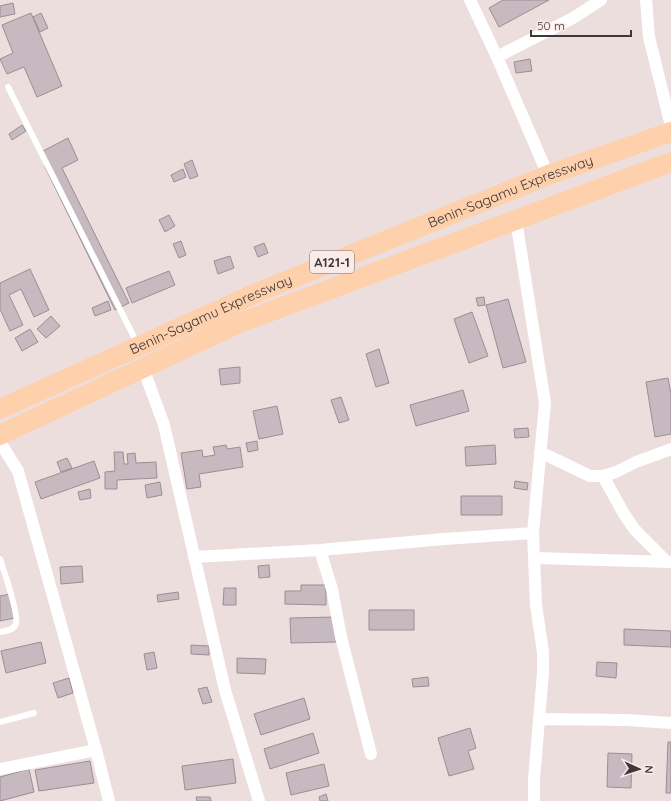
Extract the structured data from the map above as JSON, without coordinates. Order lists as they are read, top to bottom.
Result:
{
  "streets": {
    "highway": ["Benin-Sagamu Expressway", "A121-1"]
  },
  "scale_bar": "50 m",
  "north": "right"
}
